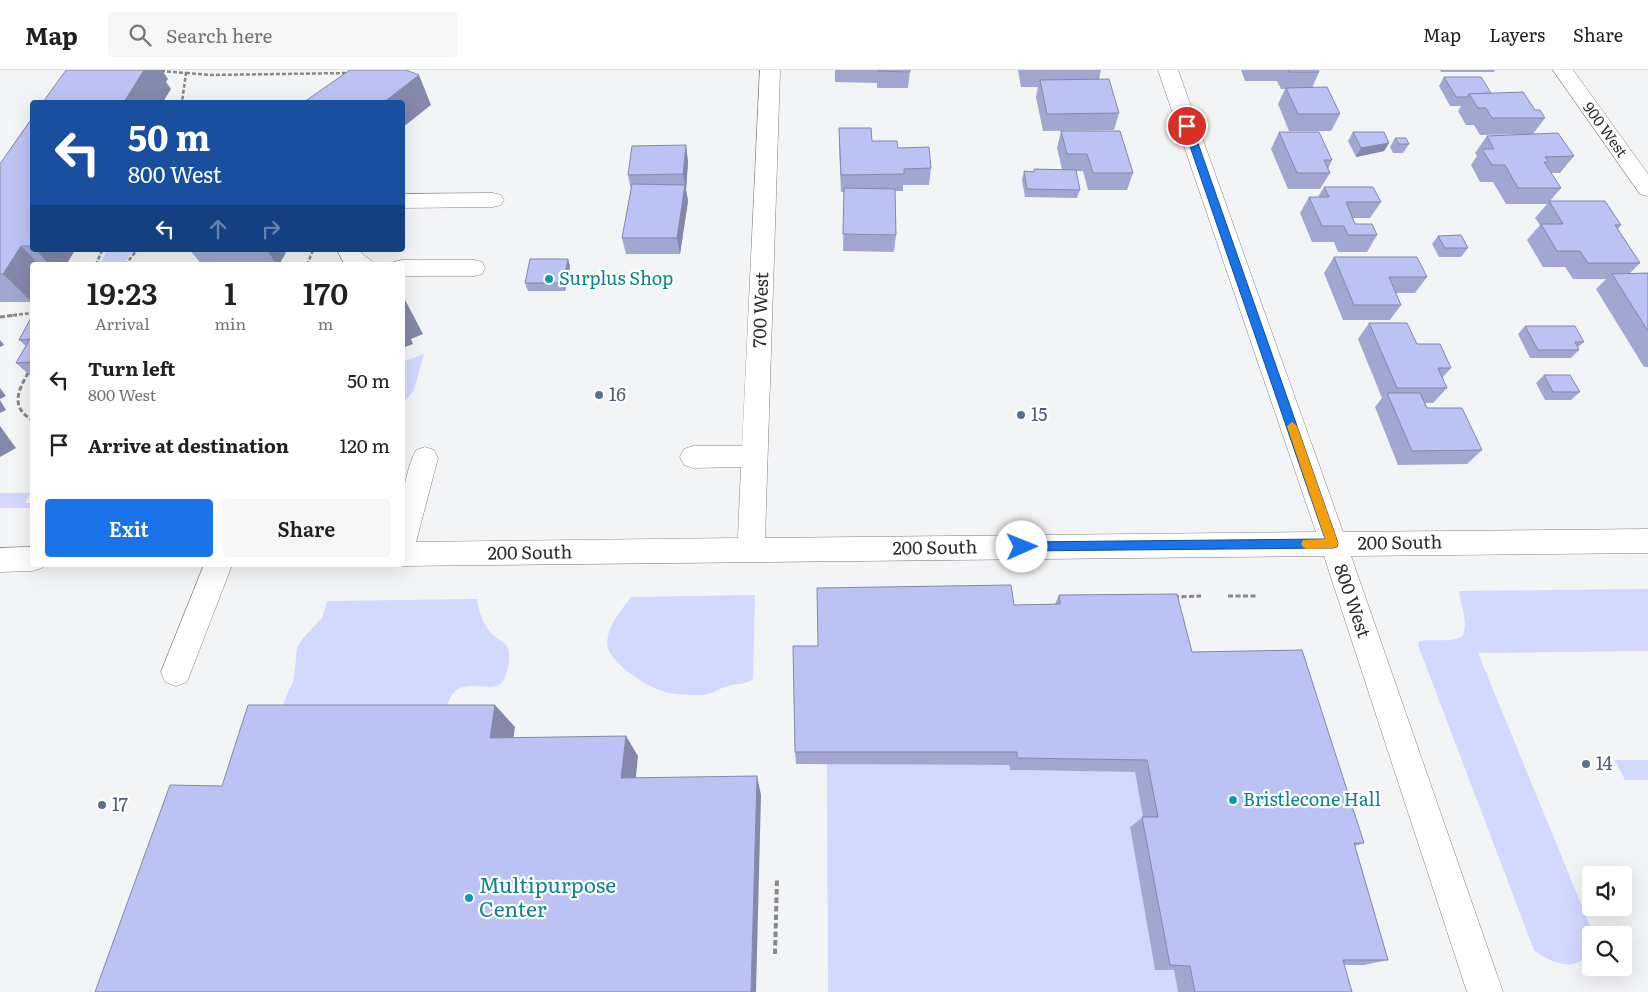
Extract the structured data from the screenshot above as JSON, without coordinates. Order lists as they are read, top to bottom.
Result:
{
  "streets": {
    "street": [
      "900 West",
      "700 West",
      "200 South",
      "800 West"
    ]
  },
  "crossings": [
    ["700 West", "200 South"],
    ["200 South", "800 West"]
  ],
  "places": [
    "Surplus Shop",
    "16",
    "15",
    "14",
    "Bristlecone Hall",
    "17",
    "Multipurpose Center"
  ],
  "page": {
    "header": "Map",
    "search": "Search here",
    "nav": ["Map", "Layers", "Share"],
    "turn": ["50 m", "800 West"],
    "eta": [
      "19:23",
      "Arrival",
      "1",
      "min",
      "170",
      "m"
    ],
    "list": [
      {
        "name": "Turn left",
        "note": "800 West",
        "value": "50 m"
      },
      {
        "name": "Arrive at destination",
        "value": "120 m"
      }
    ],
    "buttons": ["Exit", "Share"]
  }
}
